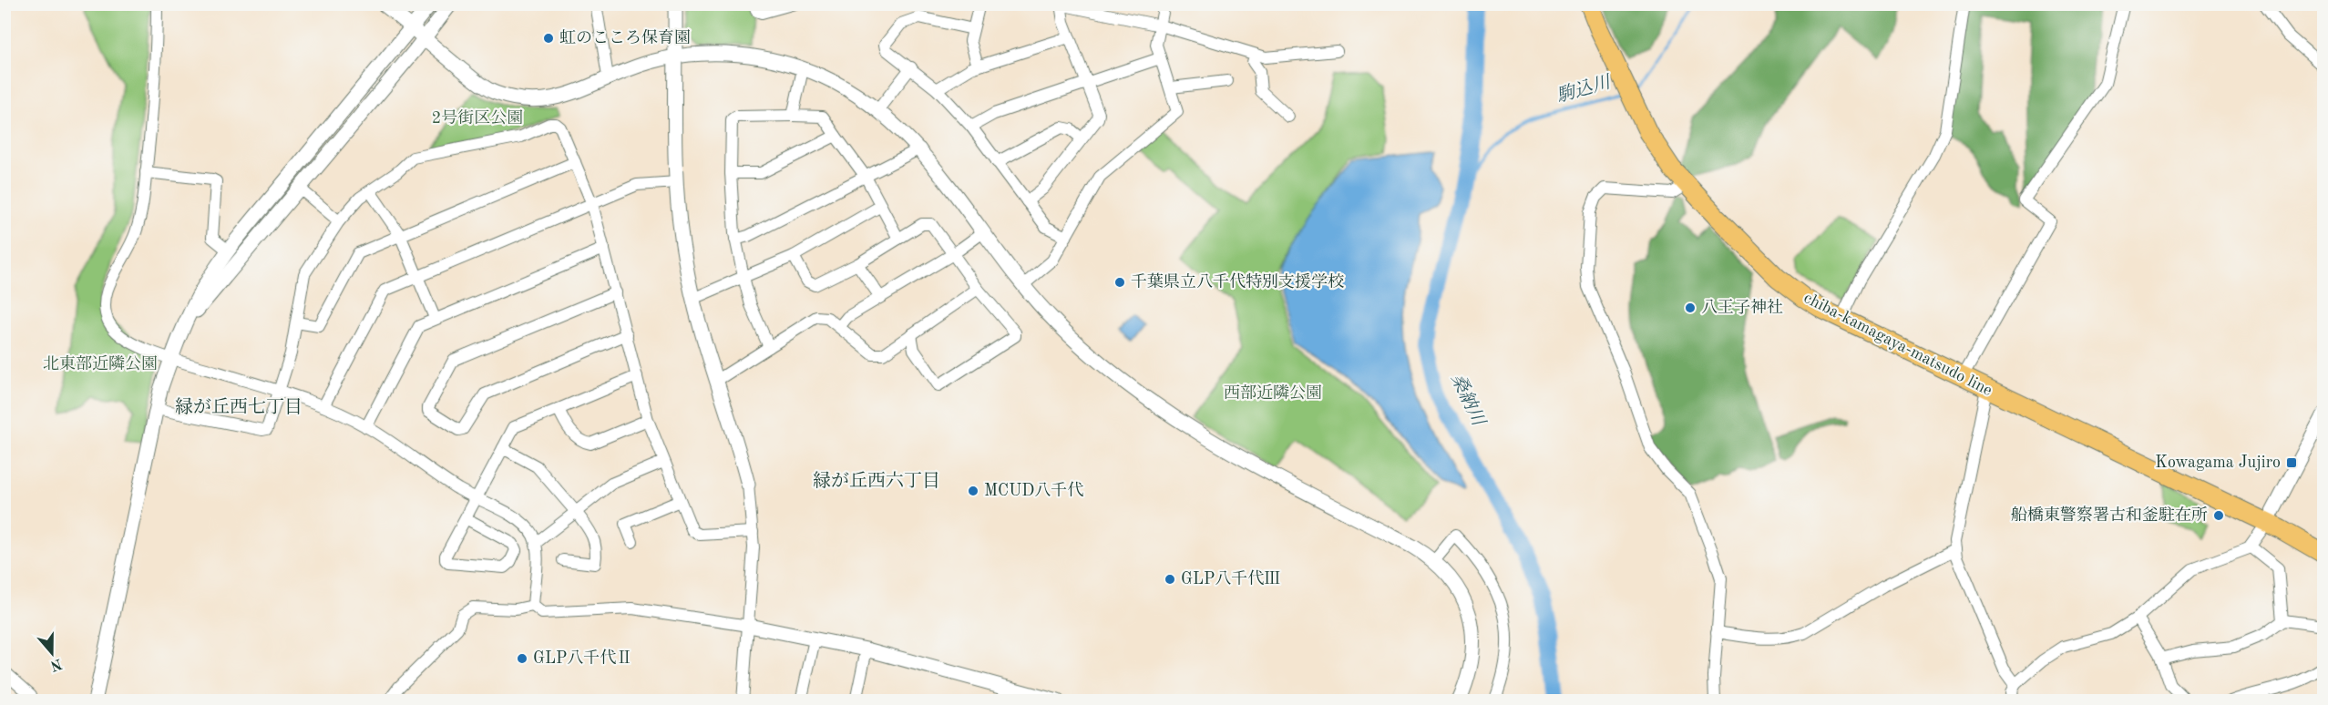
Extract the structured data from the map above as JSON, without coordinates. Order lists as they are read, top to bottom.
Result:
{
  "streets": {
    "main road": ["chiba-kamagaya-matsudo line"]
  },
  "districts": ["緑が丘西七丁目", "緑が丘西六丁目"],
  "water": ["駒込川", "桑納川"],
  "parks": ["2号街区公園", "北東部近隣公園", "西部近隣公園"],
  "places": {
    "other": [
      "虹のこころ保育園",
      "千葉県立八千代特別支援学校",
      "八王子神社",
      "MCUD八千代",
      "船橋東警察署古和釜駐在所",
      "GLP八千代Ⅲ",
      "GLP八千代Ⅱ"
    ],
    "transit": ["Kowagama Jujiro"]
  },
  "north": "bottom"
}
